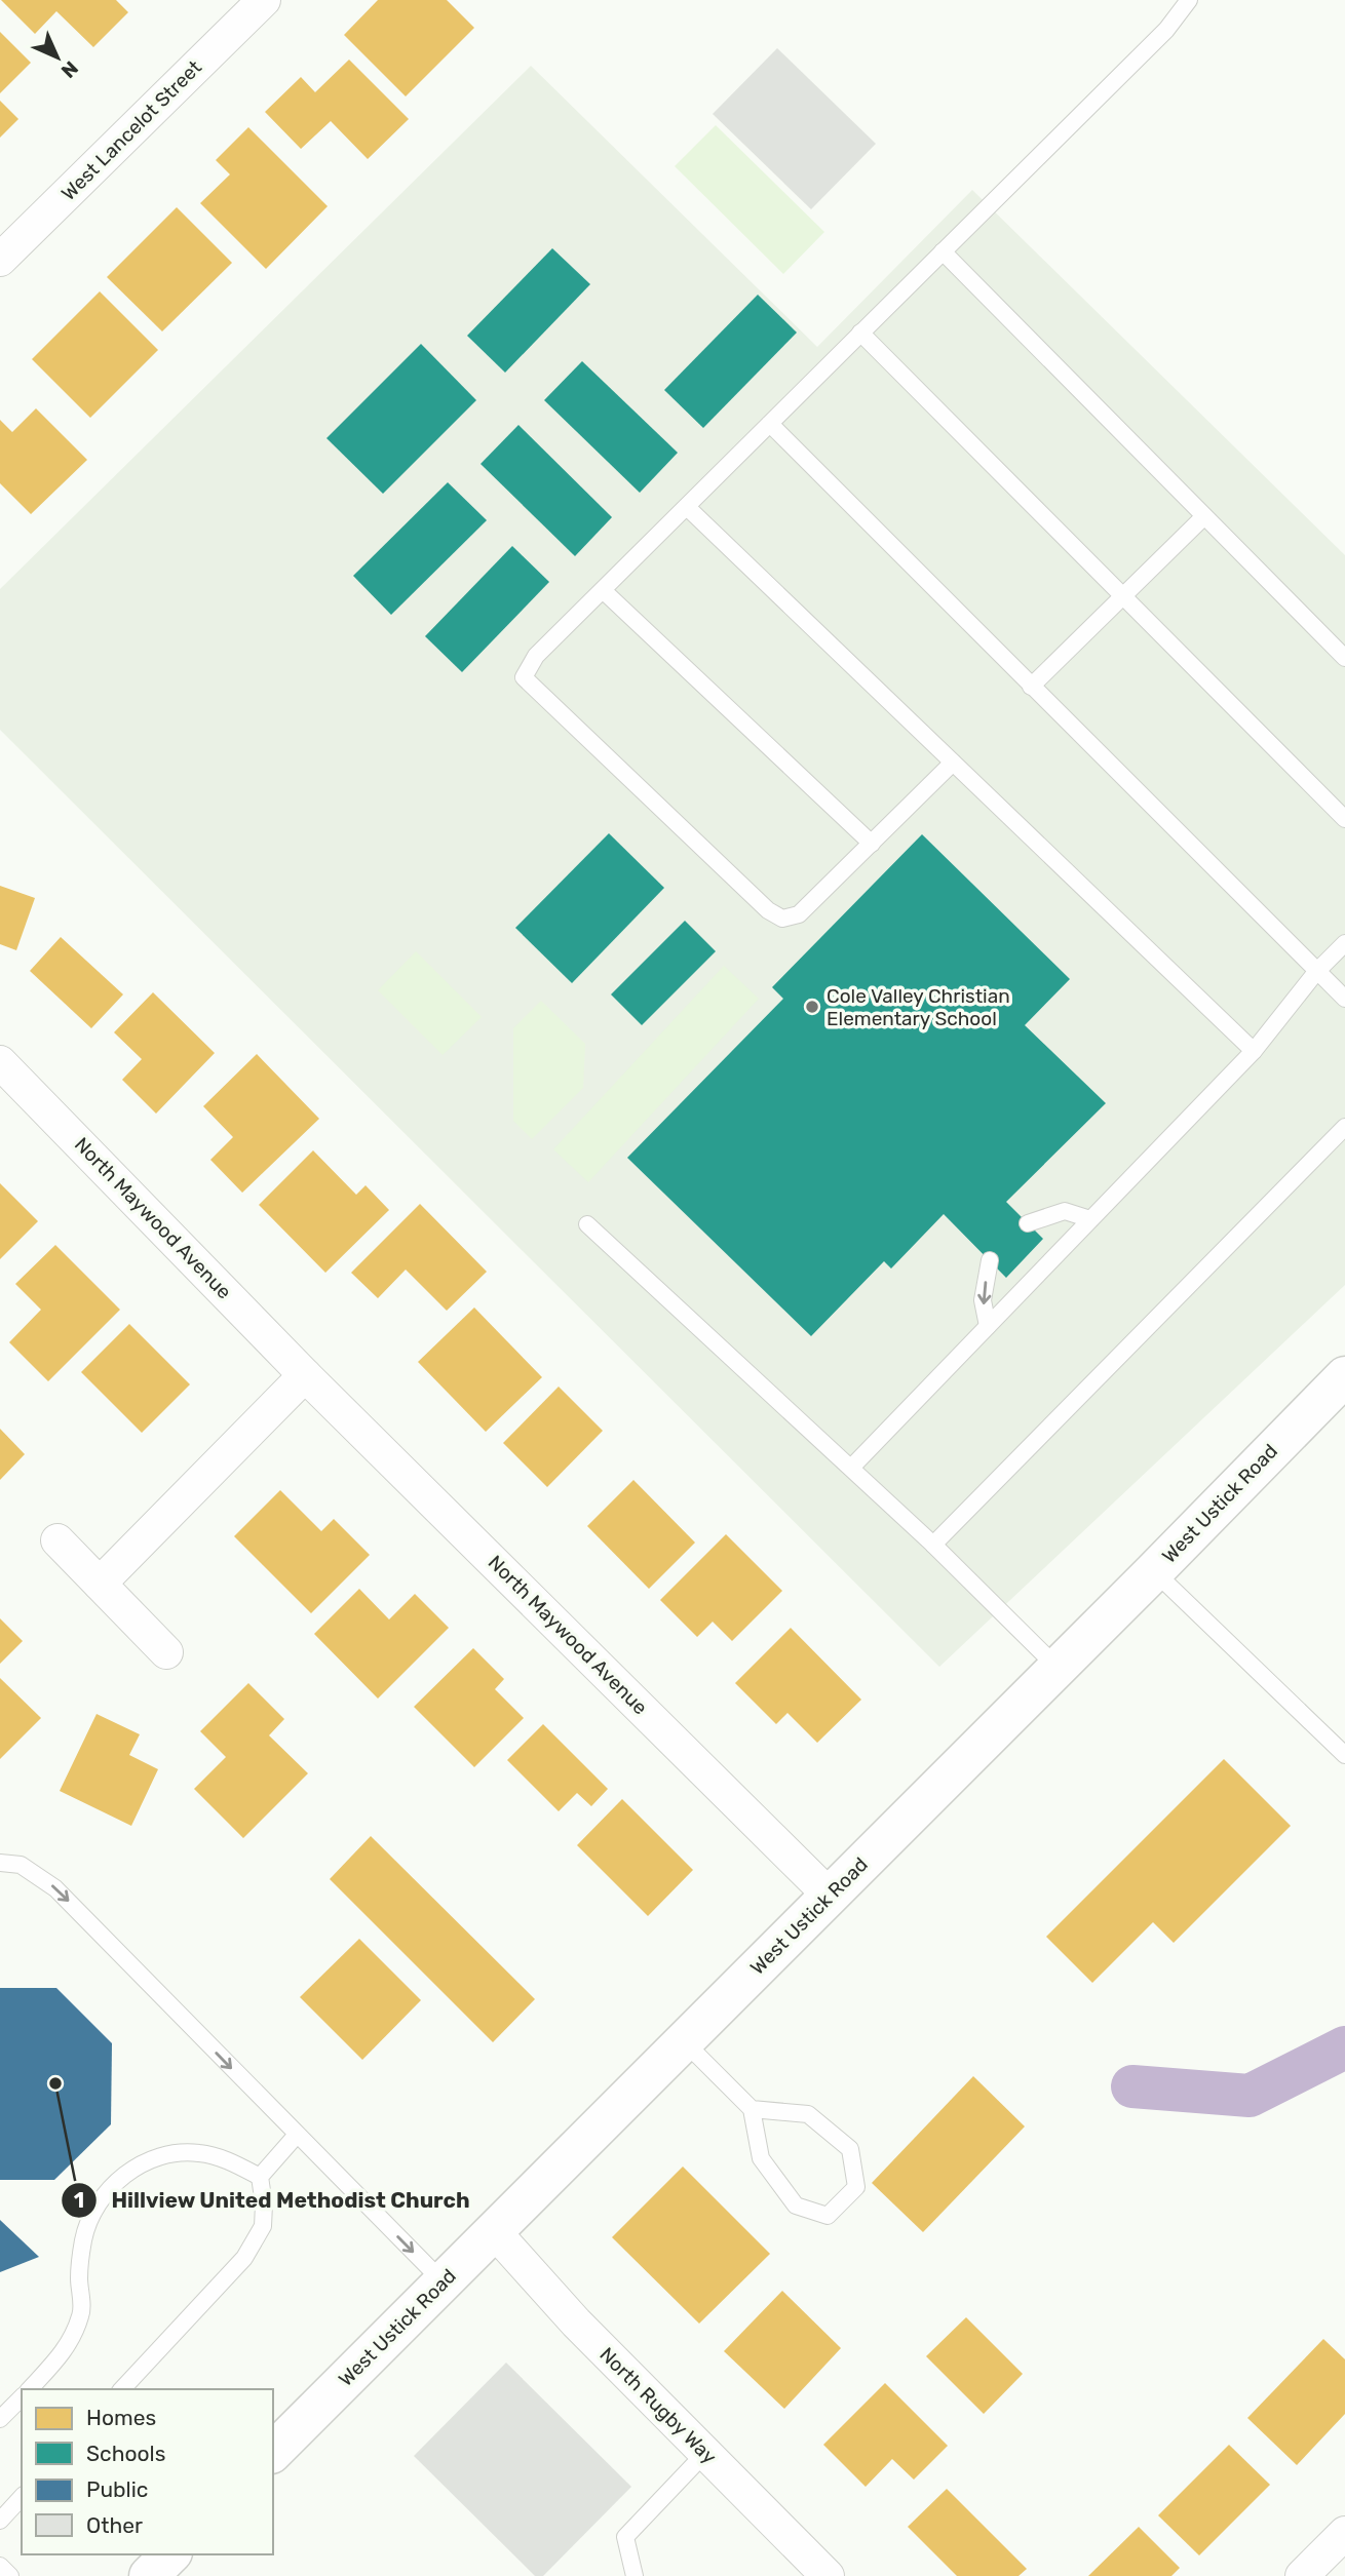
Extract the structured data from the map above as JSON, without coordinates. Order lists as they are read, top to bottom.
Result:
{
  "streets": {
    "main road": ["West Ustick Road"],
    "street": ["West Lancelot Street", "North Maywood Avenue", "North Rugby Way"]
  },
  "crossings": [
    ["North Maywood Avenue", "West Ustick Road"],
    ["West Ustick Road", "North Rugby Way"]
  ],
  "places": ["Cole Valley Christian Elementary School", "Hillview United Methodist Church"],
  "legend": [
    "Homes",
    "Schools",
    "Public",
    "Other"
  ],
  "north": "bottom right"
}
